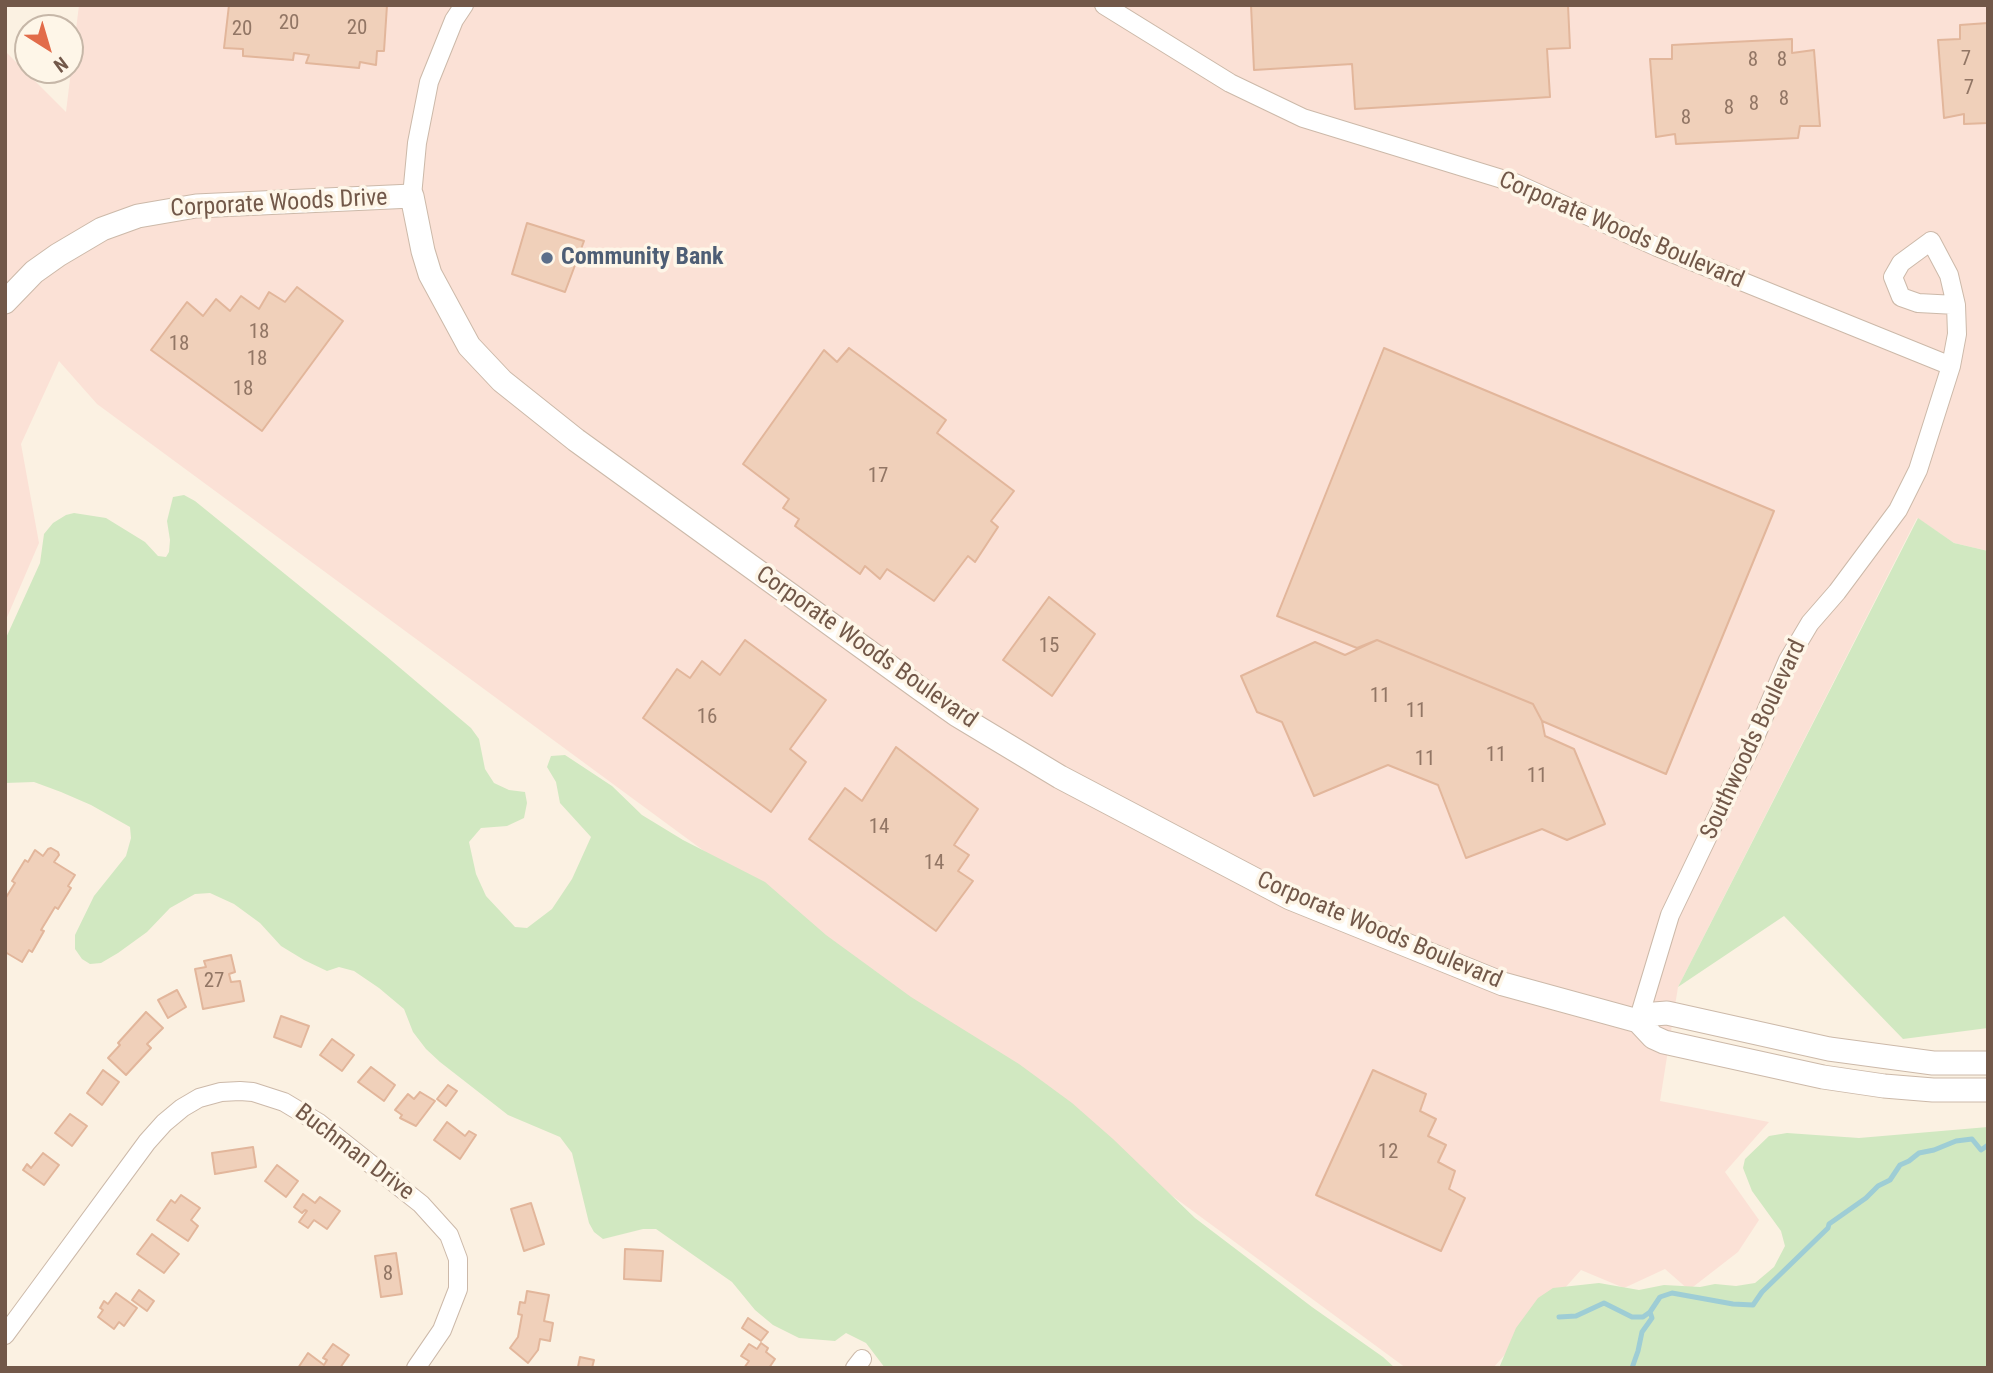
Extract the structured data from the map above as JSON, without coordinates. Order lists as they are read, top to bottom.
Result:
{
  "streets": {
    "street": [
      "Corporate Woods Drive",
      "Corporate Woods Boulevard",
      "Southwoods Boulevard",
      "Buchman Drive"
    ]
  },
  "crossings": [
    ["Corporate Woods Drive", "Corporate Woods Boulevard"],
    ["Corporate Woods Boulevard", "Southwoods Boulevard"]
  ],
  "places": ["Community Bank"],
  "house_numbers": [
    "20",
    "20",
    "20",
    "7",
    "8",
    "8",
    "7",
    "8",
    "8",
    "8",
    "8",
    "18",
    "18",
    "18",
    "18",
    "17",
    "15",
    "11",
    "11",
    "16",
    "11",
    "11",
    "11",
    "14",
    "14",
    "27",
    "12",
    "8"
  ],
  "north": "bottom right"
}
